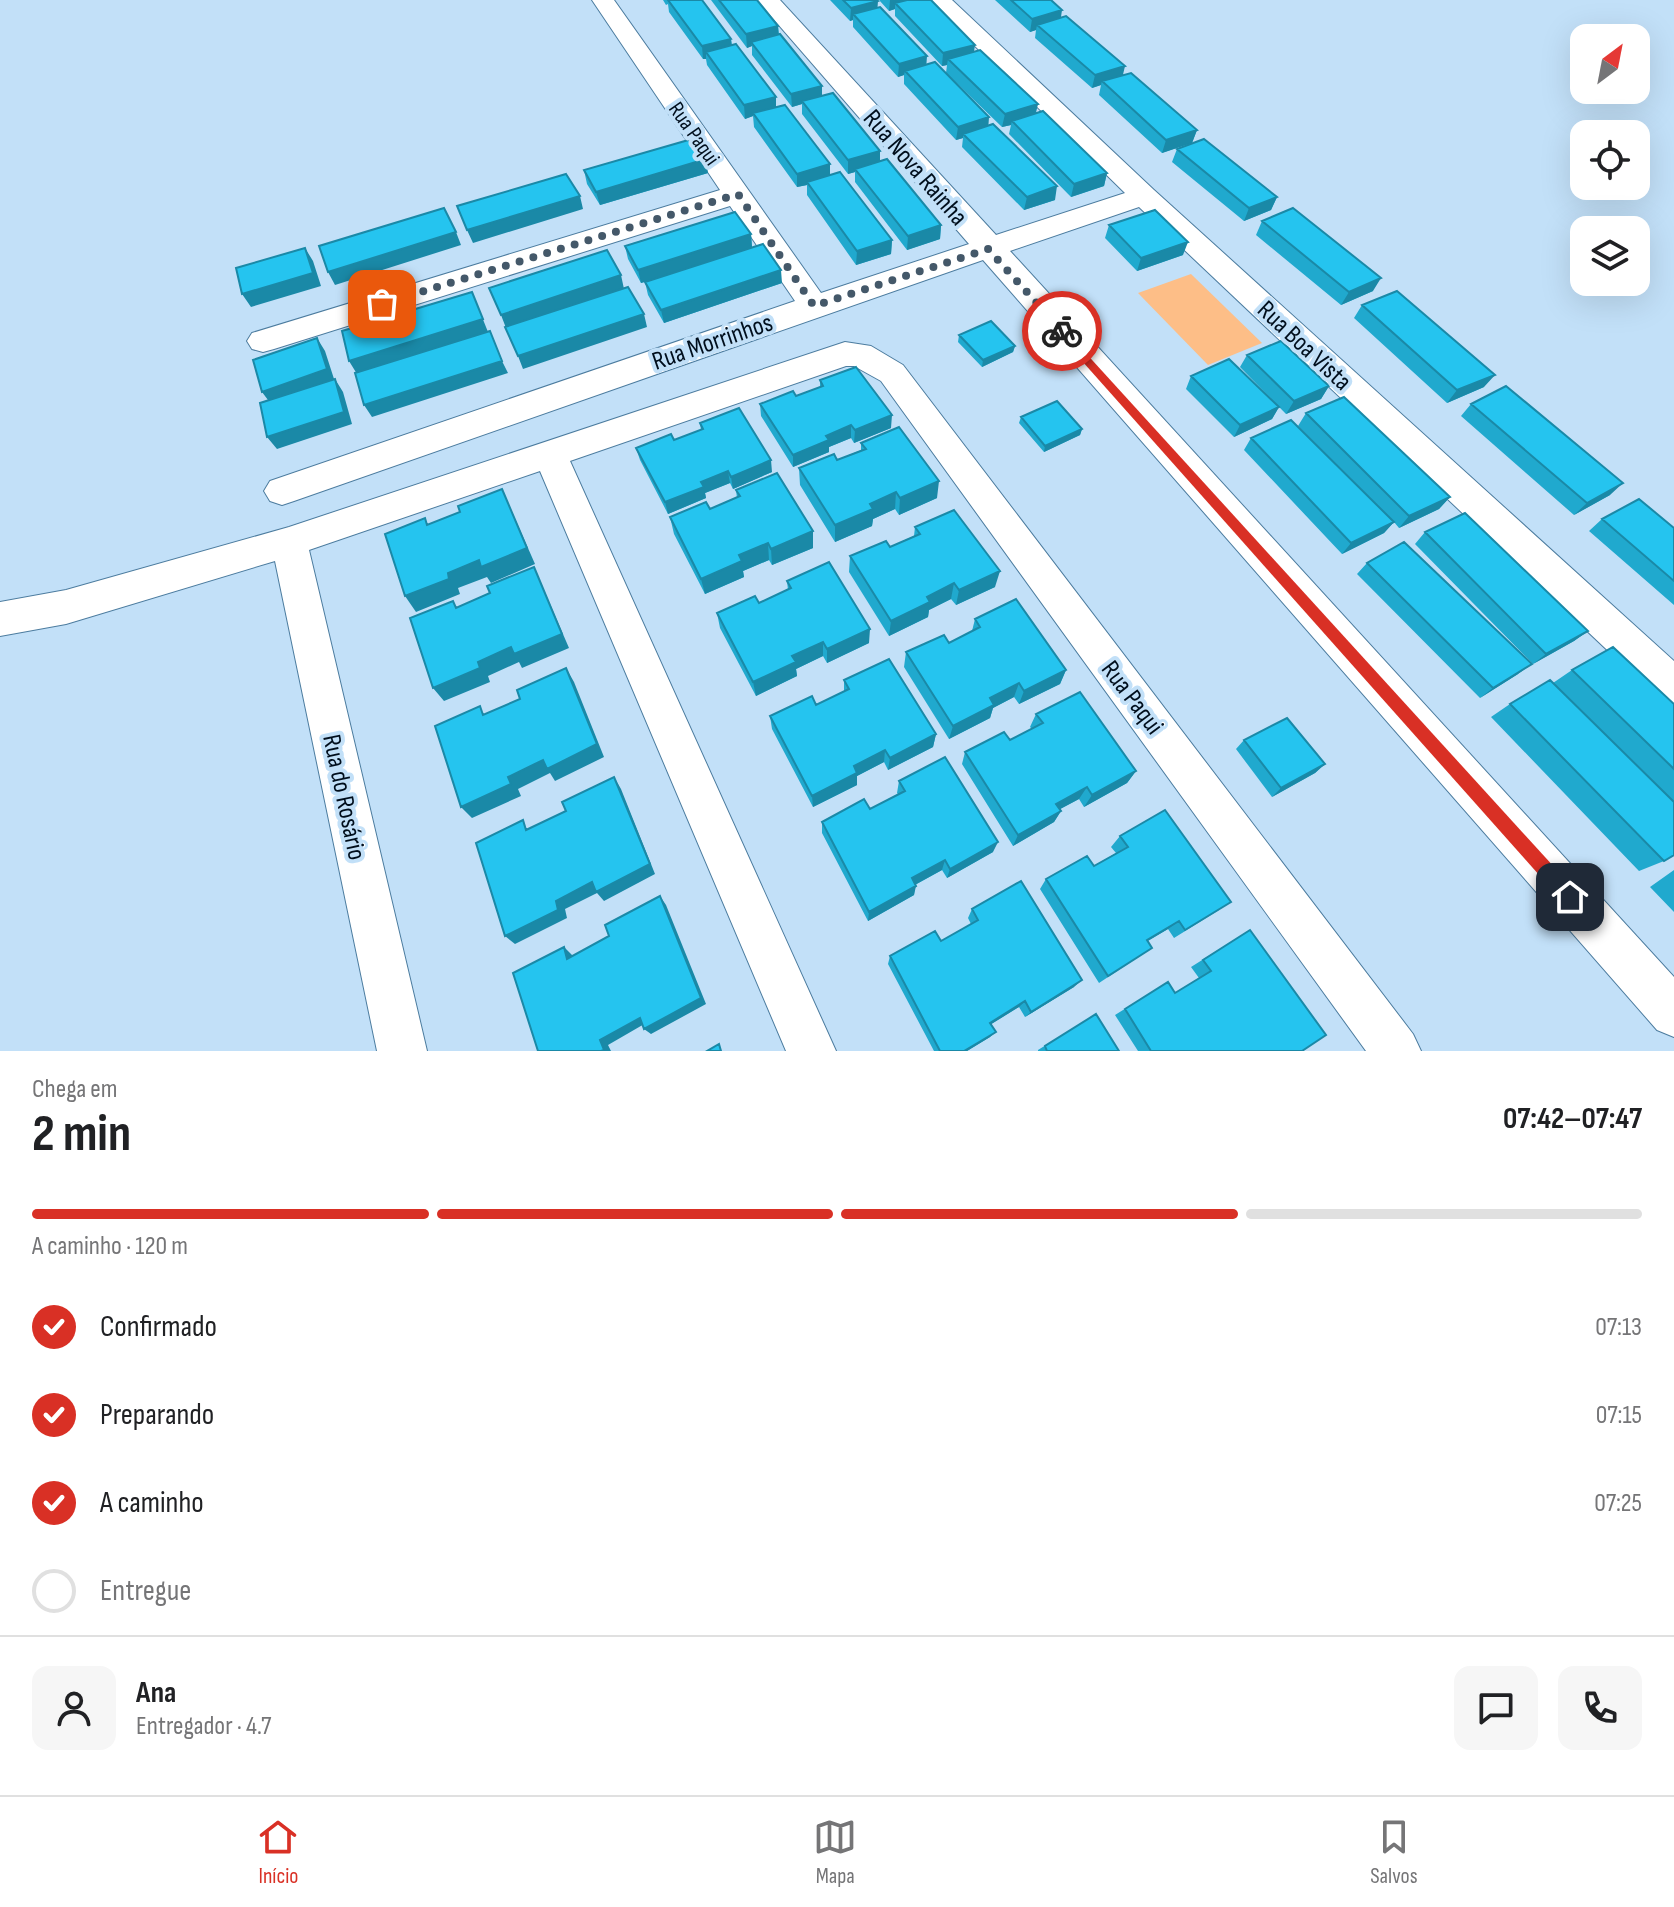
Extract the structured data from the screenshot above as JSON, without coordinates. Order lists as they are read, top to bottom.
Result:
{
  "streets": {
    "street": [
      "Rua Paqui",
      "Rua Nova Rainha",
      "Rua Morrinhos",
      "Rua Boa Vista",
      "Rua do Rosário"
    ]
  },
  "crossings": [
    ["Rua Paqui", "Rua Morrinhos"],
    ["Rua Nova Rainha", "Rua Morrinhos"],
    ["Rua Morrinhos", "Rua Boa Vista"]
  ],
  "north": "top right",
  "page": {
    "heading": ["2 min", "Chega em", "07:42–07:47"],
    "panel": ["Ana", "Entregador · 4.7"],
    "bar": "A caminho · 120 m",
    "list": [
      ["Confirmado", "07:13"],
      ["Preparando", "07:15"],
      ["A caminho", "07:25"],
      "Entregue"
    ],
    "tabs": ["Início", "Mapa", "Salvos"]
  }
}
